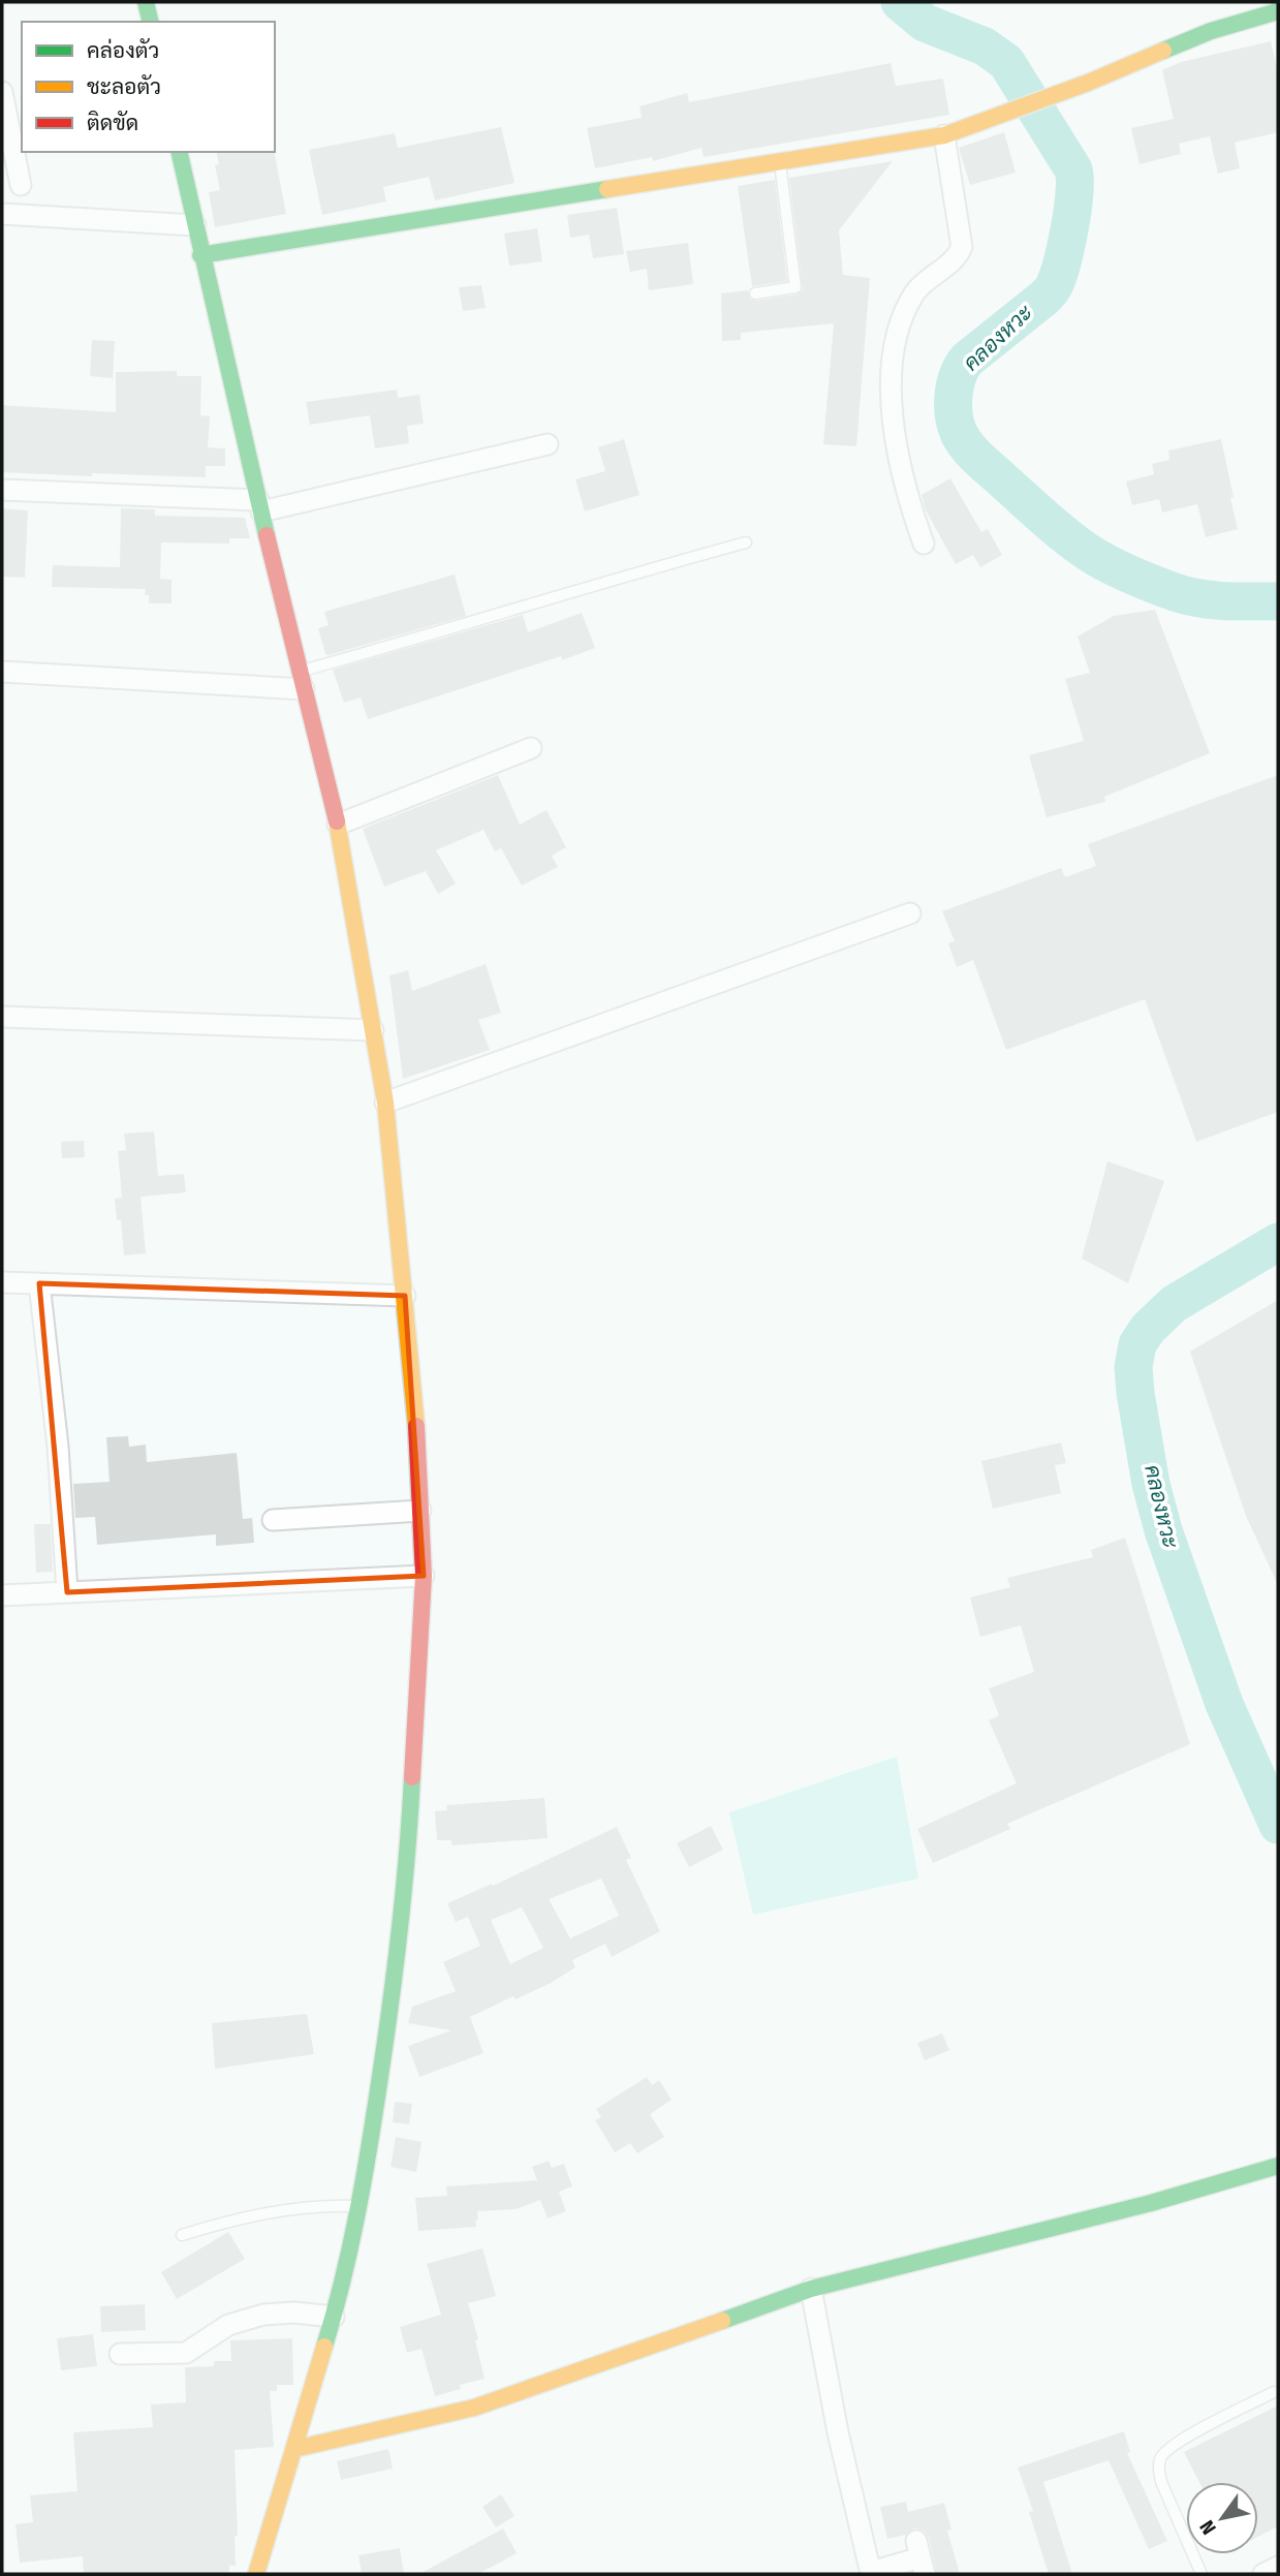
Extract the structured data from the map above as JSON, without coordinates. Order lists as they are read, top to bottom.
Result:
{
  "water": ["คลองหวะ"],
  "legend": ["คล่องตัว", "ชะลอตัว", "ติดขัด"],
  "north": "bottom left"
}
